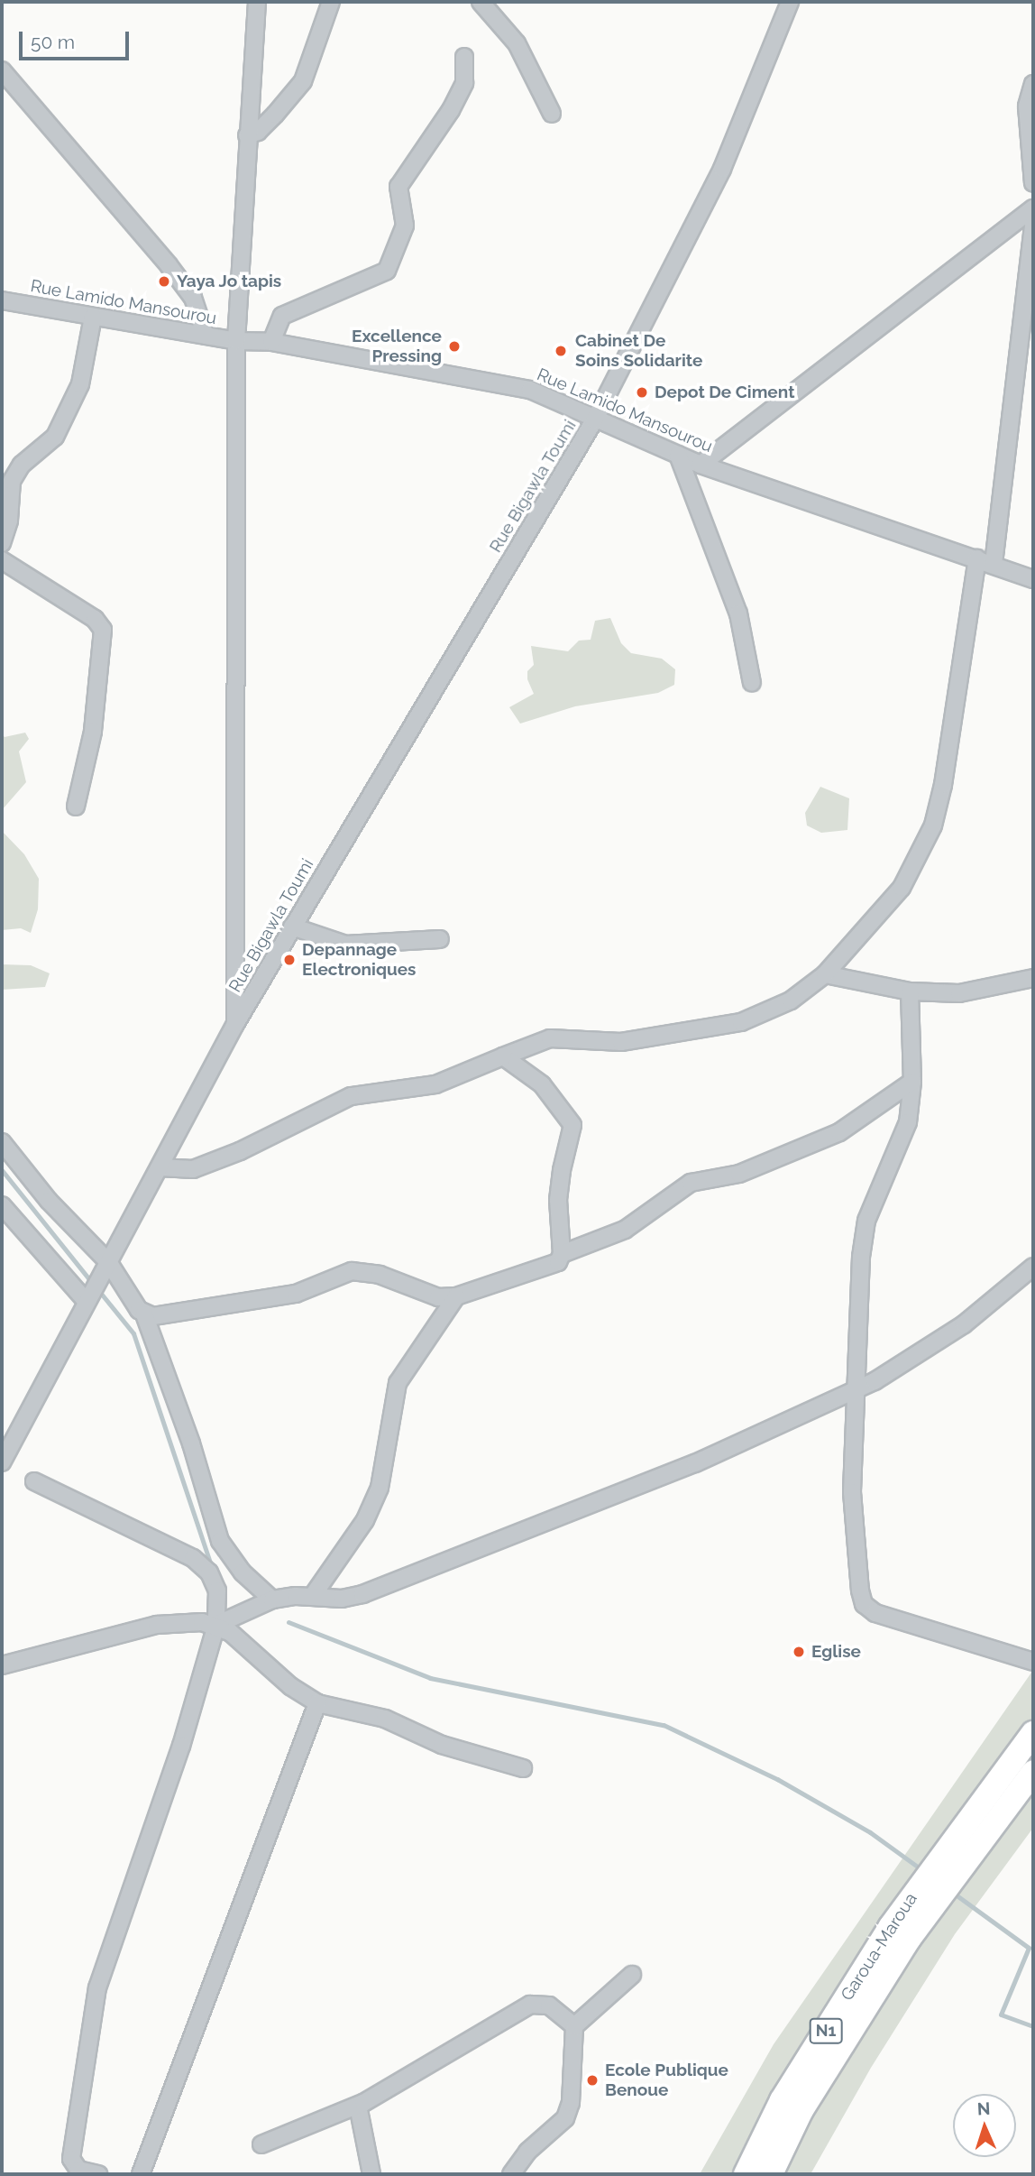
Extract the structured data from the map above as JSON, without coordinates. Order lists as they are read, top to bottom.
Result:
{
  "streets": {
    "highway": ["Garoua-Maroua", "N1"],
    "street": ["Rue Lamido Mansourou", "Rue Bigawla Toumi"]
  },
  "crossings": [
    ["Rue Lamido Mansourou", "Rue Bigawla Toumi"]
  ],
  "places": [
    "Yaya Jo tapis",
    "Excellence Pressing",
    "Cabinet De Soins Solidarite",
    "Depot De Ciment",
    "Depannage Electroniques",
    "Eglise",
    "Ecole Publique Benoue"
  ],
  "scale_bar": "50 m",
  "north": "top"
}
